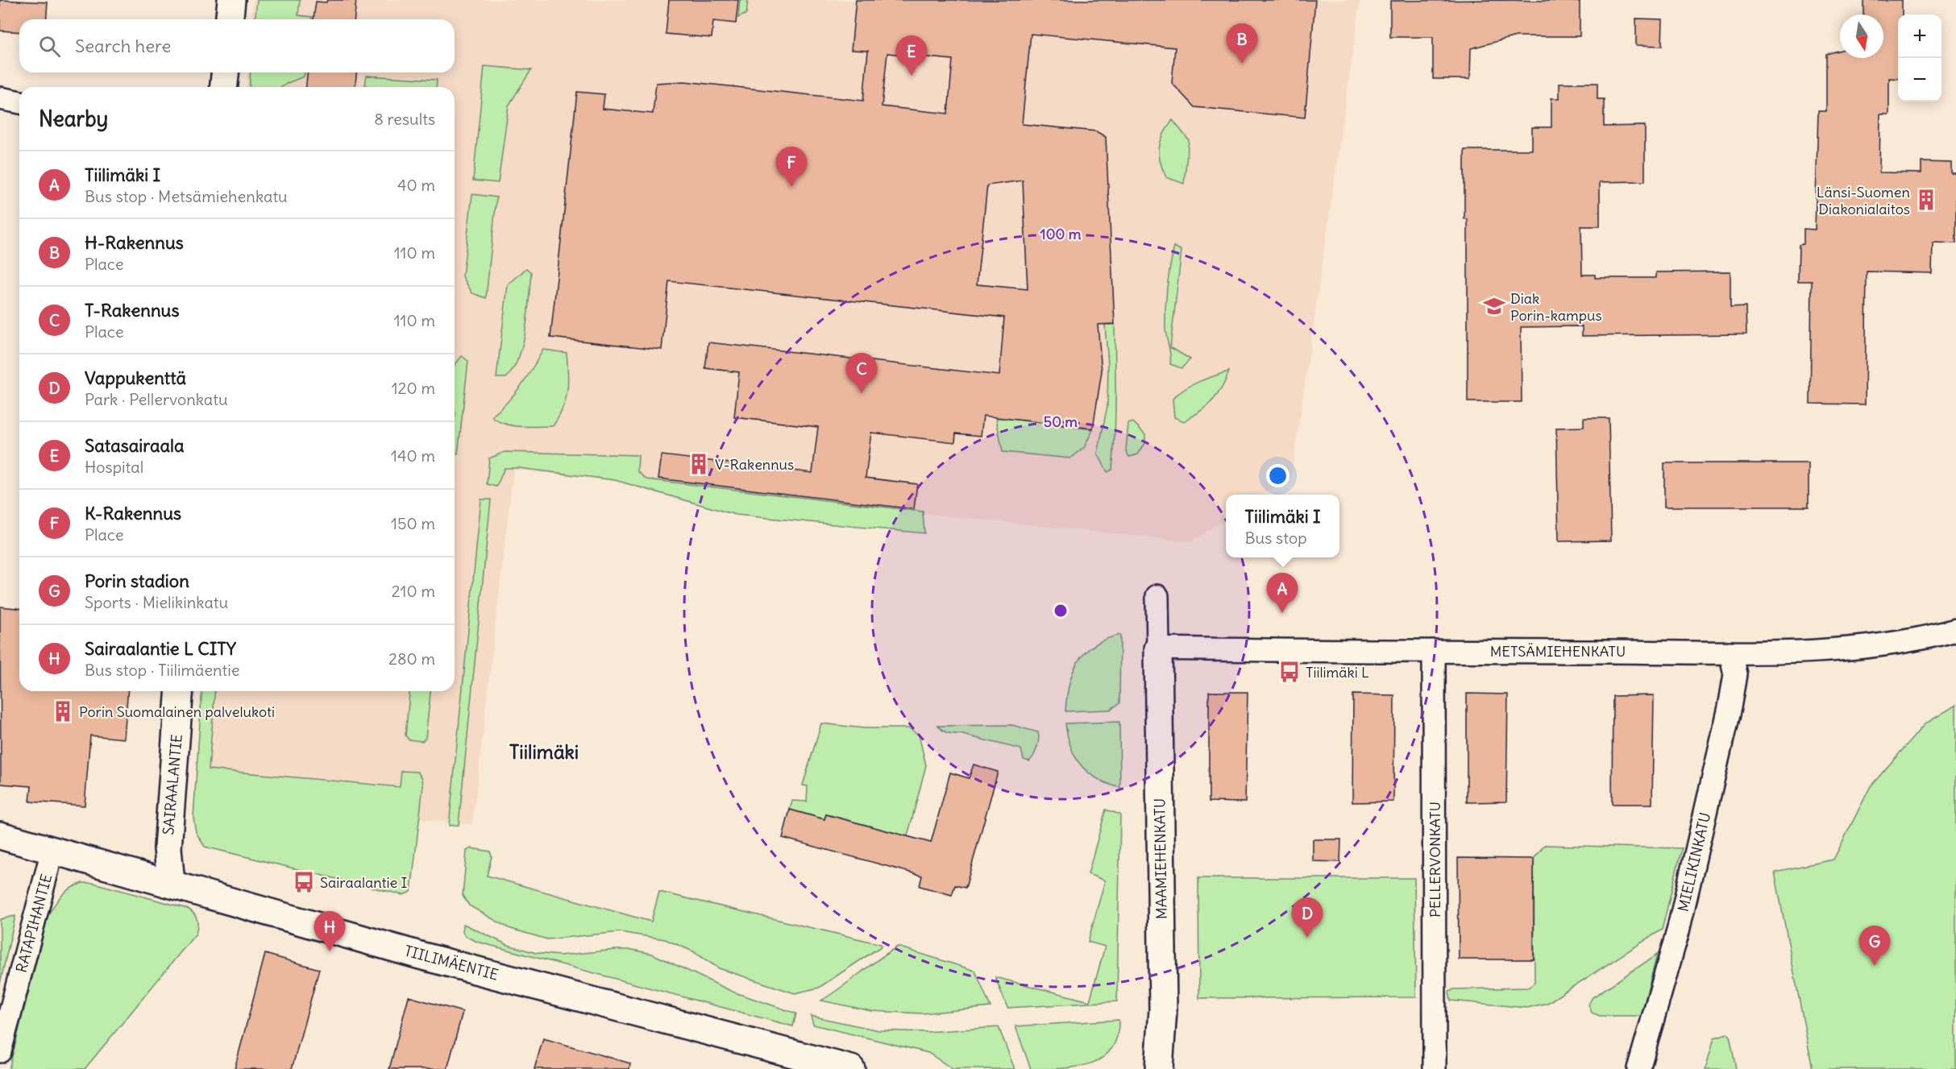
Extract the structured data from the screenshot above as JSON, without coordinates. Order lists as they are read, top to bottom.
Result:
{
  "streets": {
    "street": [
      "METSÄMIEHENKATU",
      "SAIRAALANTIE",
      "MAAMIEHENKATU",
      "PELLERVONKATU",
      "MIELIKINKATU",
      "RATAPIHANTIE",
      "TIILIMÄENTIE"
    ]
  },
  "crossings": [
    ["METSÄMIEHENKATU", "MAAMIEHENKATU"],
    ["METSÄMIEHENKATU", "PELLERVONKATU"],
    ["METSÄMIEHENKATU", "MIELIKINKATU"],
    ["SAIRAALANTIE", "TIILIMÄENTIE"],
    ["RATAPIHANTIE", "TIILIMÄENTIE"]
  ],
  "districts": ["Tiilimäki"],
  "places": {
    "building": ["Länsi-Suomen Diakonialaitos", "V-Rakennus", "Porin Suomalainen palvelukoti"],
    "school or university": ["Diak Porin-kampus"],
    "bus stop": ["Tiilimäki L", "Sairaalantie I"]
  },
  "north": "bottom",
  "page": {
    "map_buttons": ["+", "−"],
    "search": "Search here",
    "pins": [
      "B",
      "E",
      "F",
      "C",
      "A",
      "D",
      "H",
      "G"
    ],
    "heading": ["Nearby", "8 results"],
    "list": [
      {
        "mark": "A",
        "name": "Tiilimäki I",
        "note": "Bus stop · Metsämiehenkatu",
        "value": "40 m"
      },
      {
        "mark": "B",
        "name": "H-Rakennus",
        "note": "Place",
        "value": "110 m"
      },
      {
        "mark": "C",
        "name": "T-Rakennus",
        "note": "Place",
        "value": "110 m"
      },
      {
        "mark": "D",
        "name": "Vappukenttä",
        "note": "Park · Pellervonkatu",
        "value": "120 m"
      },
      {
        "mark": "E",
        "name": "Satasairaala",
        "note": "Hospital",
        "value": "140 m"
      },
      {
        "mark": "F",
        "name": "K-Rakennus",
        "note": "Place",
        "value": "150 m"
      },
      {
        "mark": "G",
        "name": "Porin stadion",
        "note": "Sports · Mielikinkatu",
        "value": "210 m"
      },
      {
        "mark": "H",
        "name": "Sairaalantie L CITY",
        "note": "Bus stop · Tiilimäentie",
        "value": "280 m"
      }
    ],
    "popup": ["Tiilimäki I", "Bus stop"]
  },
  "rings": ["100 m", "50 m"]
}
